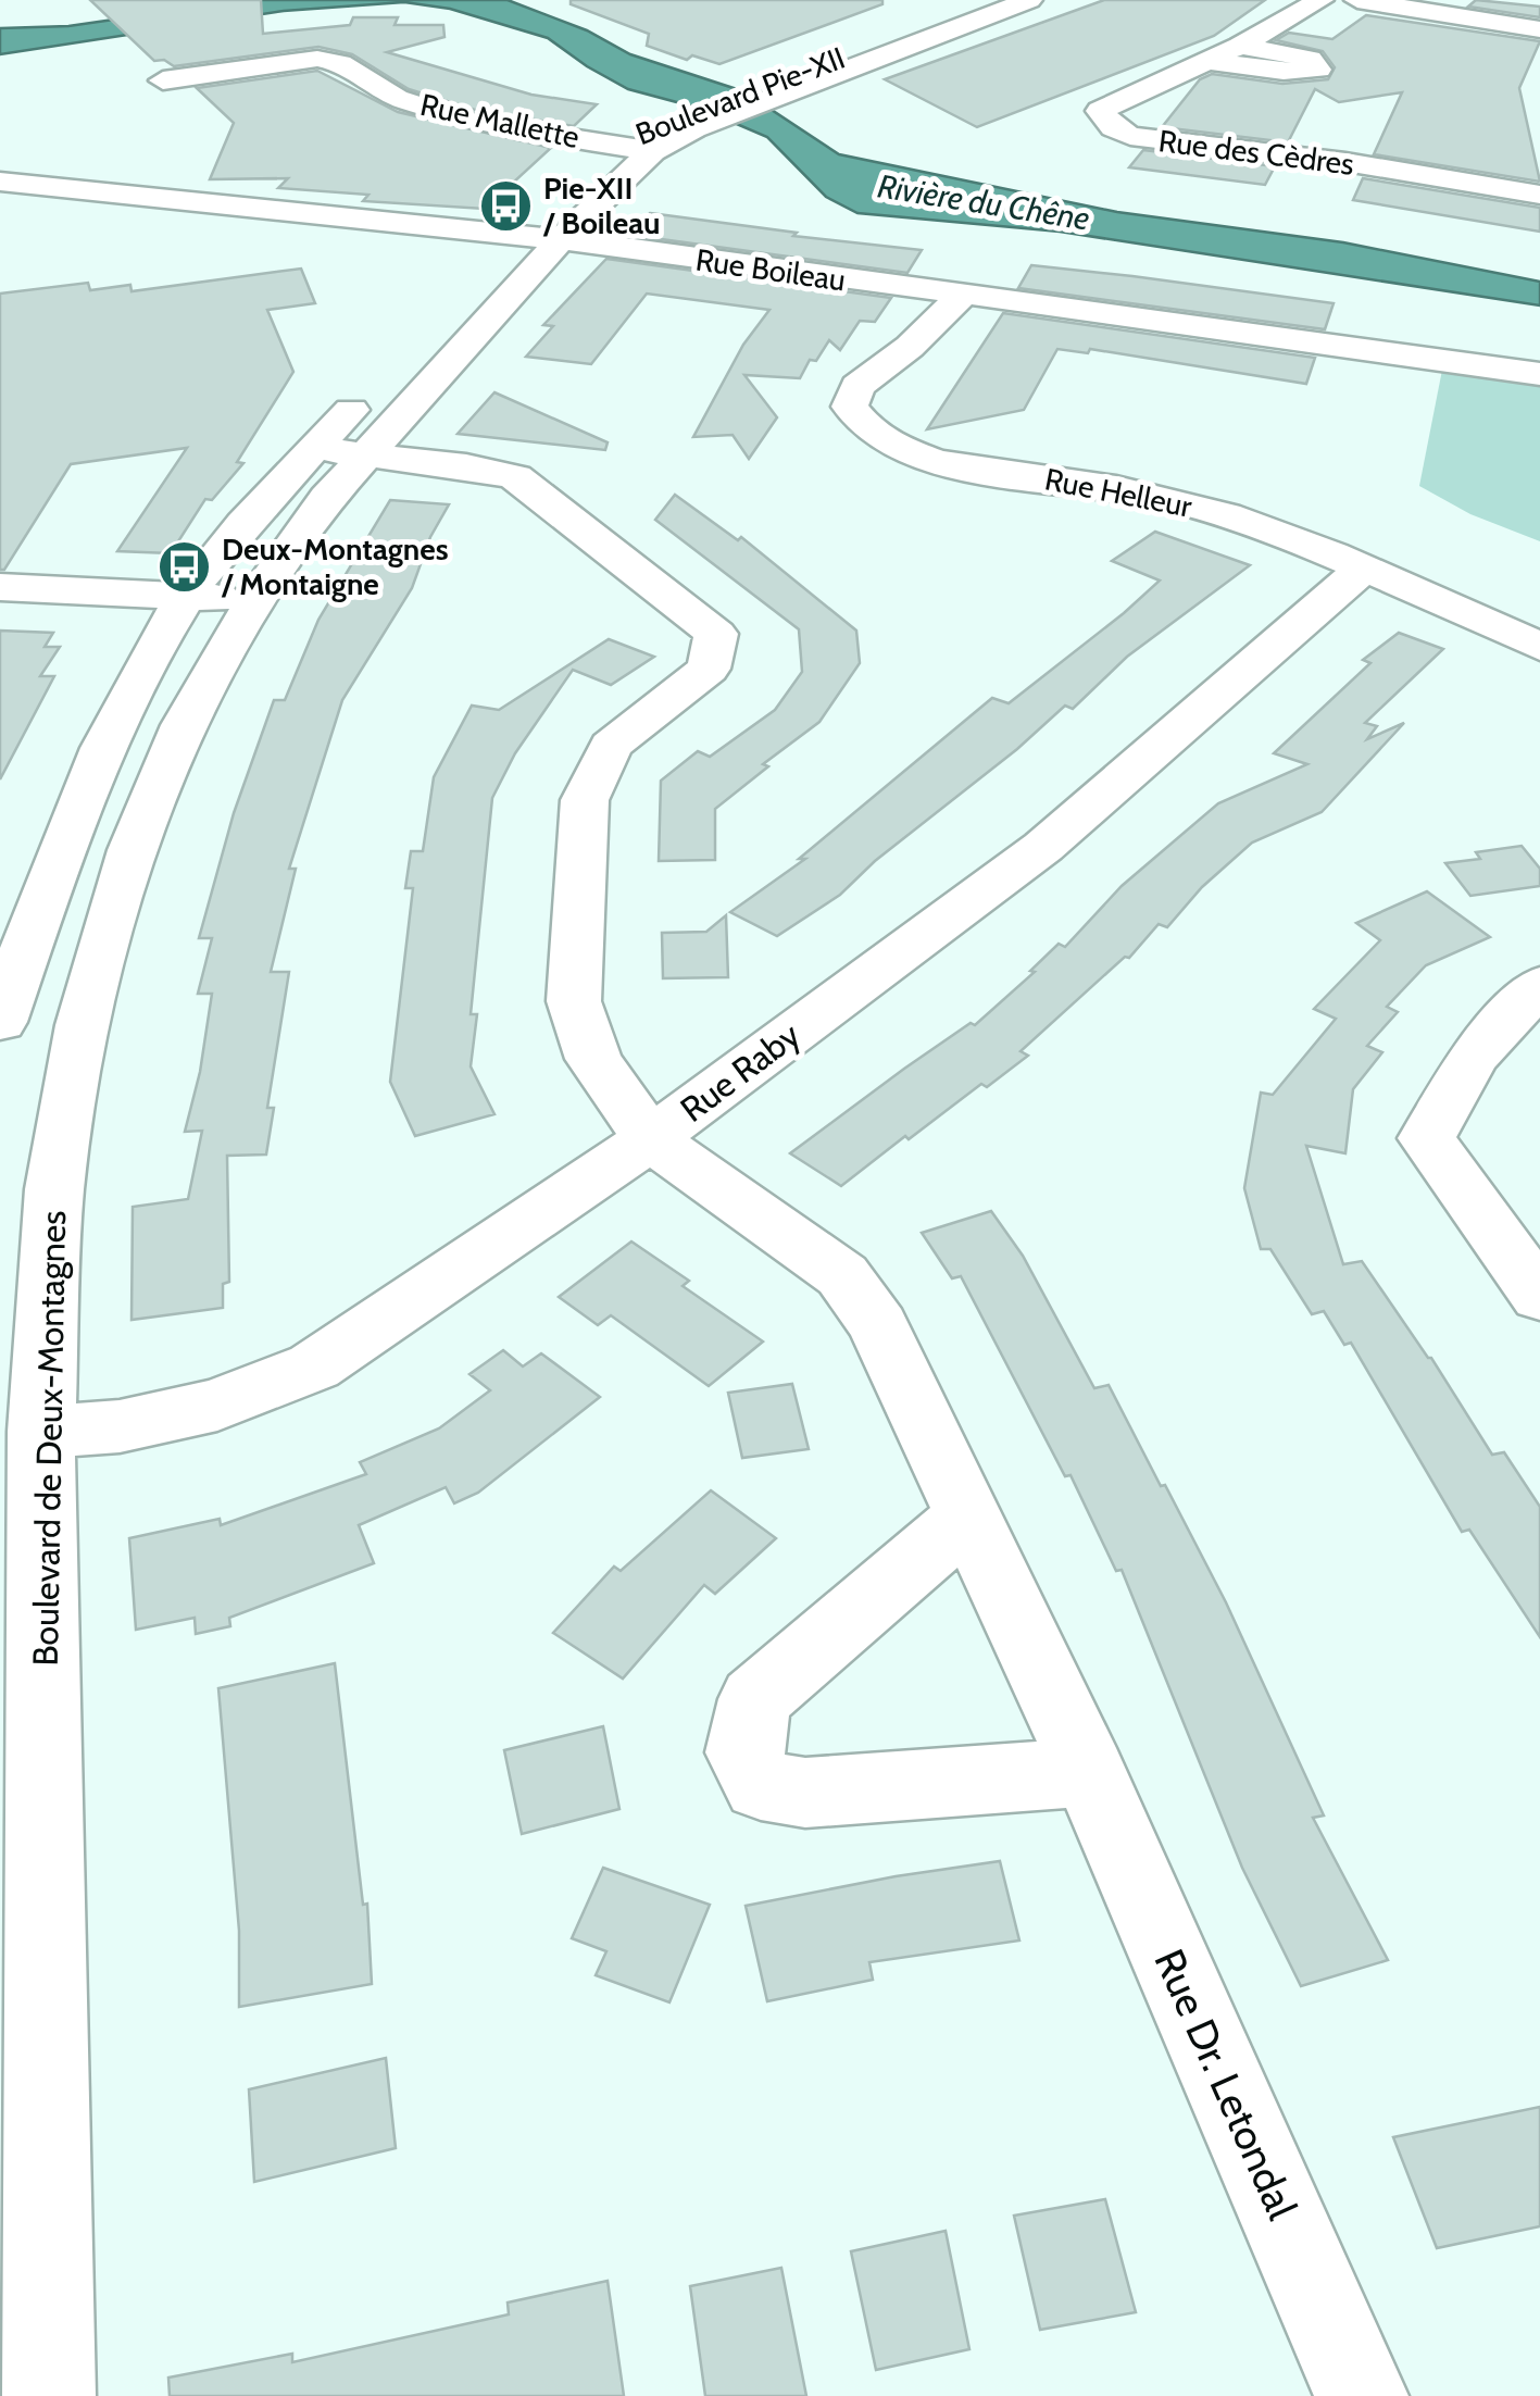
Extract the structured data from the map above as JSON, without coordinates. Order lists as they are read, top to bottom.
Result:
{
  "streets": {
    "street": [
      "Boulevard Pie-XII",
      "Rue Mallette",
      "Rue des Cèdres",
      "Rue Boileau",
      "Rue Helleur",
      "Rue Raby",
      "Boulevard de Deux-Montagnes",
      "Rue Dr. Letondal"
    ]
  },
  "crossings": [
    ["Boulevard Pie-XII", "Rue Mallette"],
    ["Boulevard Pie-XII", "Rue Boileau"],
    ["Boulevard Pie-XII", "Boulevard de Deux-Montagnes"],
    ["Rue Boileau", "Rue Helleur"],
    ["Rue Boileau", "Boulevard de Deux-Montagnes"],
    ["Rue Helleur", "Rue Raby"],
    ["Rue Raby", "Boulevard de Deux-Montagnes"],
    ["Rue Raby", "Rue Dr. Letondal"],
    ["Boulevard de Deux-Montagnes", "Rue Dr. Letondal"]
  ],
  "water": ["Rivière du Chêne"],
  "places": {
    "bus stop": ["Pie-XII / Boileau", "Deux-Montagnes / Montaigne"]
  }
}
